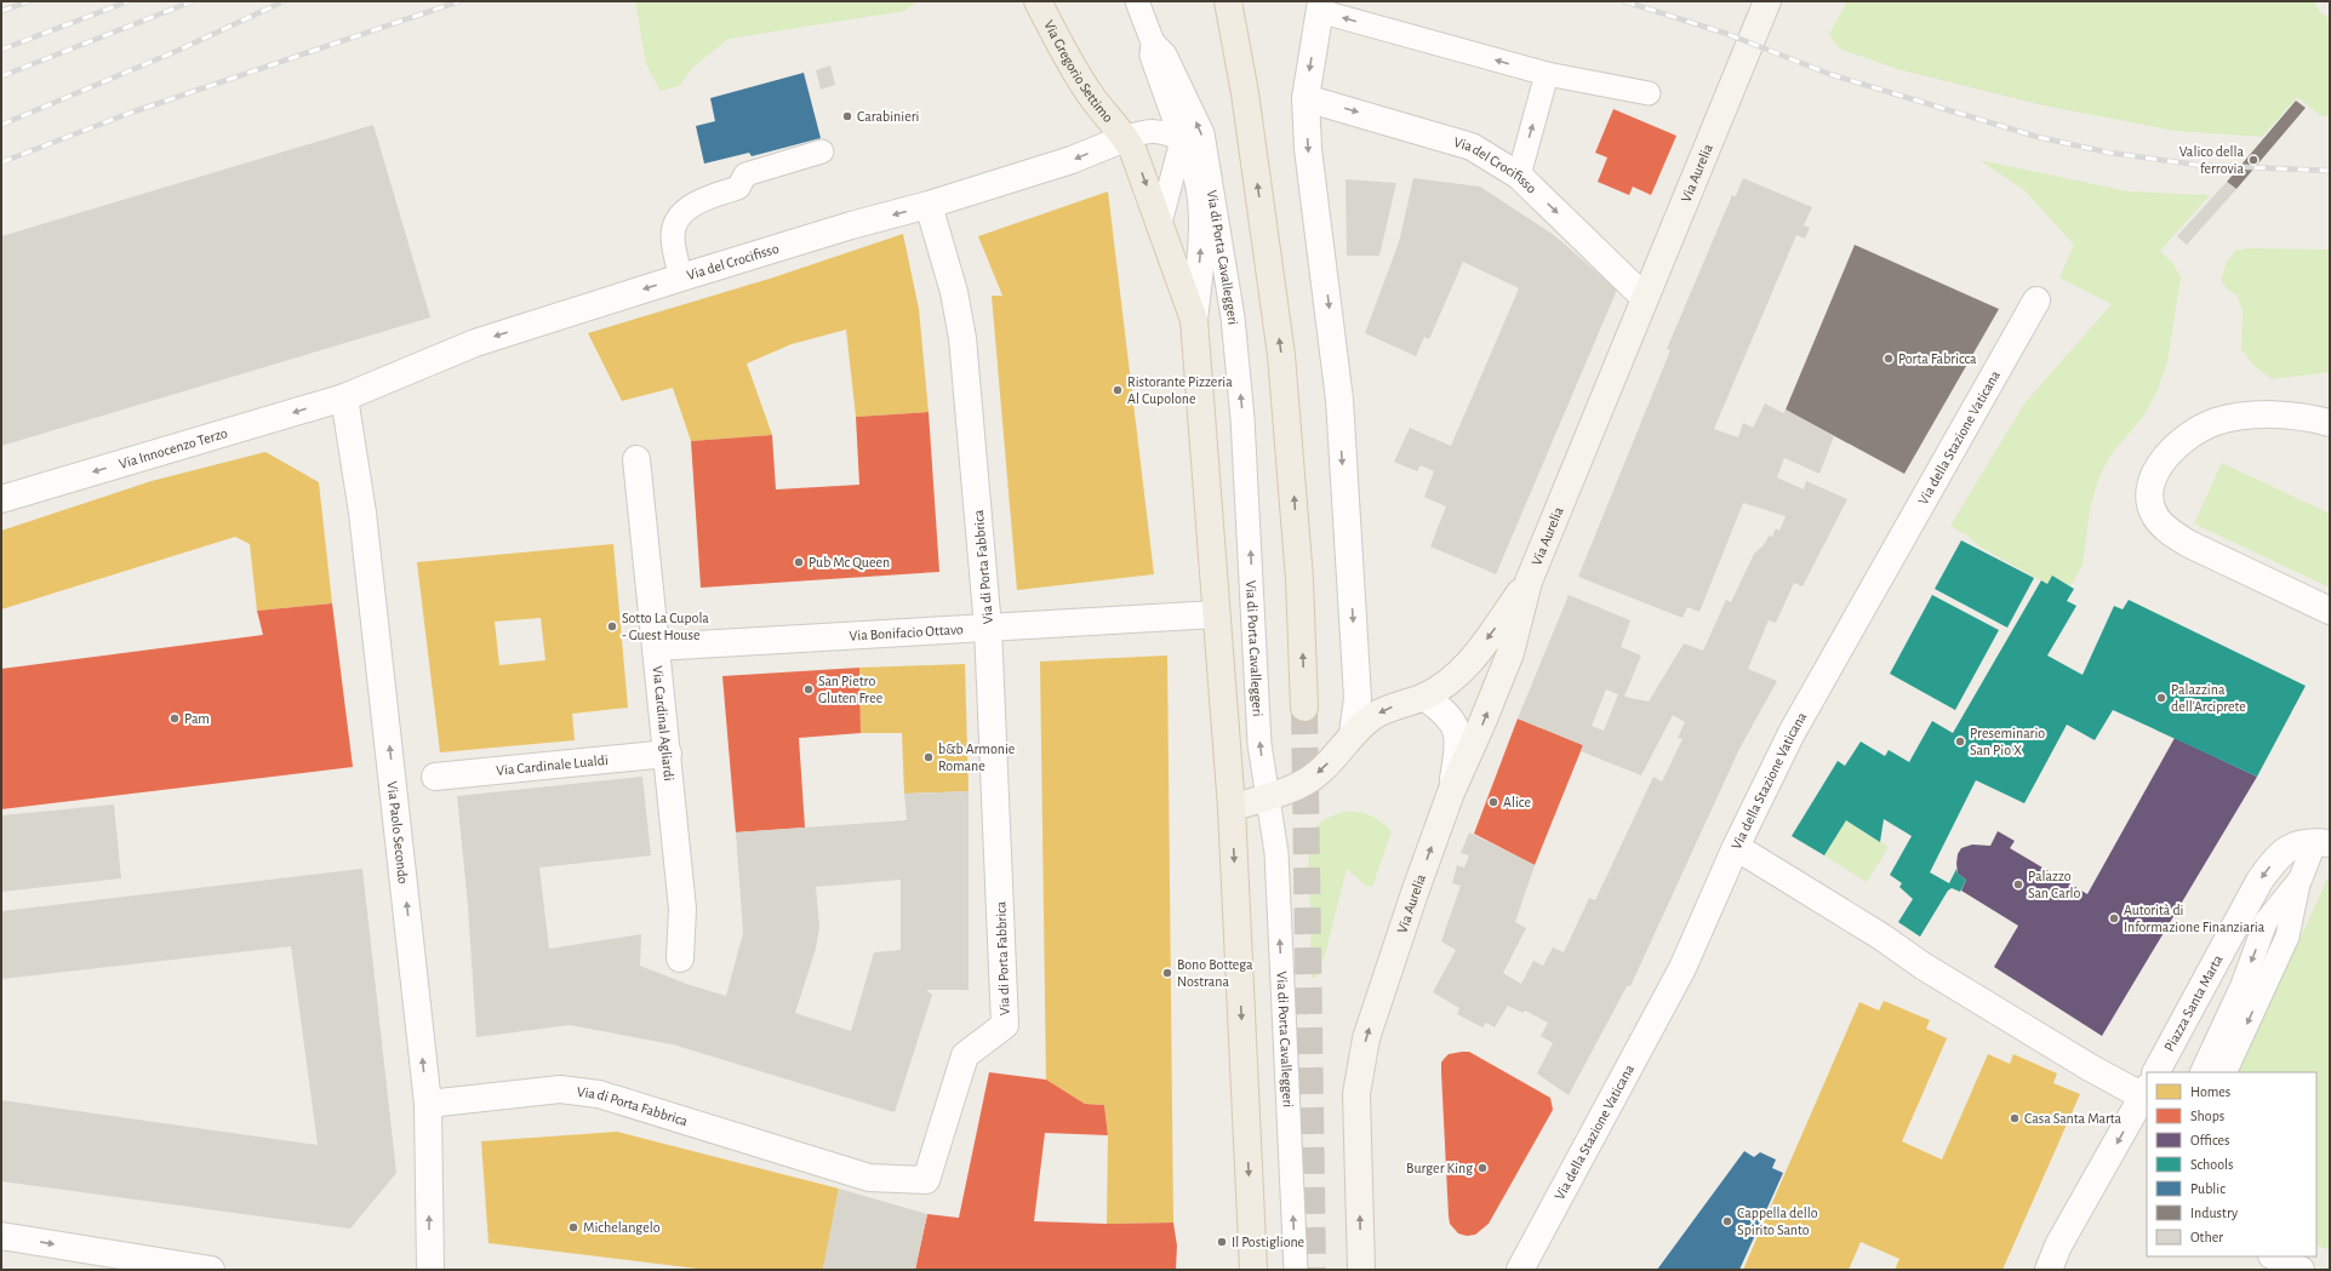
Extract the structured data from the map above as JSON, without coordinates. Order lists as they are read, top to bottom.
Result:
{
  "streets": {
    "main road": ["Via Gregorio Settimo"],
    "street": [
      "Via del Crocifisso",
      "Via Aurelia",
      "Via della Stazione Vaticana",
      "Via Innocenzo Terzo",
      "Via di Porta Fabbrica",
      "Via Bonifacio Ottavo",
      "Via Cardinal Agliardi",
      "Via Cardinale Lualdi",
      "Via Paolo Secondo",
      "Piazza Santa Marta"
    ],
    "lane": ["Via di Porta Cavalleggeri"]
  },
  "crossings": [
    ["Via Gregorio Settimo", "Via del Crocifisso"],
    ["Via del Crocifisso", "Via Aurelia"],
    ["Via del Crocifisso", "Via Innocenzo Terzo"],
    ["Via del Crocifisso", "Via di Porta Fabbrica"],
    ["Via del Crocifisso", "Via Paolo Secondo"],
    ["Via Innocenzo Terzo", "Via Paolo Secondo"],
    ["Via di Porta Fabbrica", "Via Bonifacio Ottavo"],
    ["Via di Porta Fabbrica", "Via Paolo Secondo"],
    ["Via Bonifacio Ottavo", "Via Cardinal Agliardi"],
    ["Via Cardinal Agliardi", "Via Cardinale Lualdi"]
  ],
  "one_way": [
    "Via Aurelia",
    "Via di Porta Cavalleggeri",
    "Via Innocenzo Terzo",
    "Via Paolo Secondo",
    "Piazza Santa Marta"
  ],
  "places": [
    "Carabinieri",
    "Valico della ferrovia",
    "Porta Fabricca",
    "Ristorante Pizzeria Al Cupolone",
    "Pub Mc Queen",
    "Sotto La Cupola - Guest House",
    "San Pietro Gluten Free",
    "Palazzina dell'Arciprete",
    "Pam",
    "Preseminario San Pio X",
    "b&b Armonie Romane",
    "Alice",
    "Palazzo San Carlo",
    "Autorità di Informazione Finanziaria",
    "Bono Bottega Nostrana",
    "Casa Santa Marta",
    "Burger King",
    "Cappella dello Spirito Santo",
    "Michelangelo",
    "Il Postiglione"
  ],
  "legend": [
    "Homes",
    "Shops",
    "Offices",
    "Schools",
    "Public",
    "Industry",
    "Other"
  ]
}
